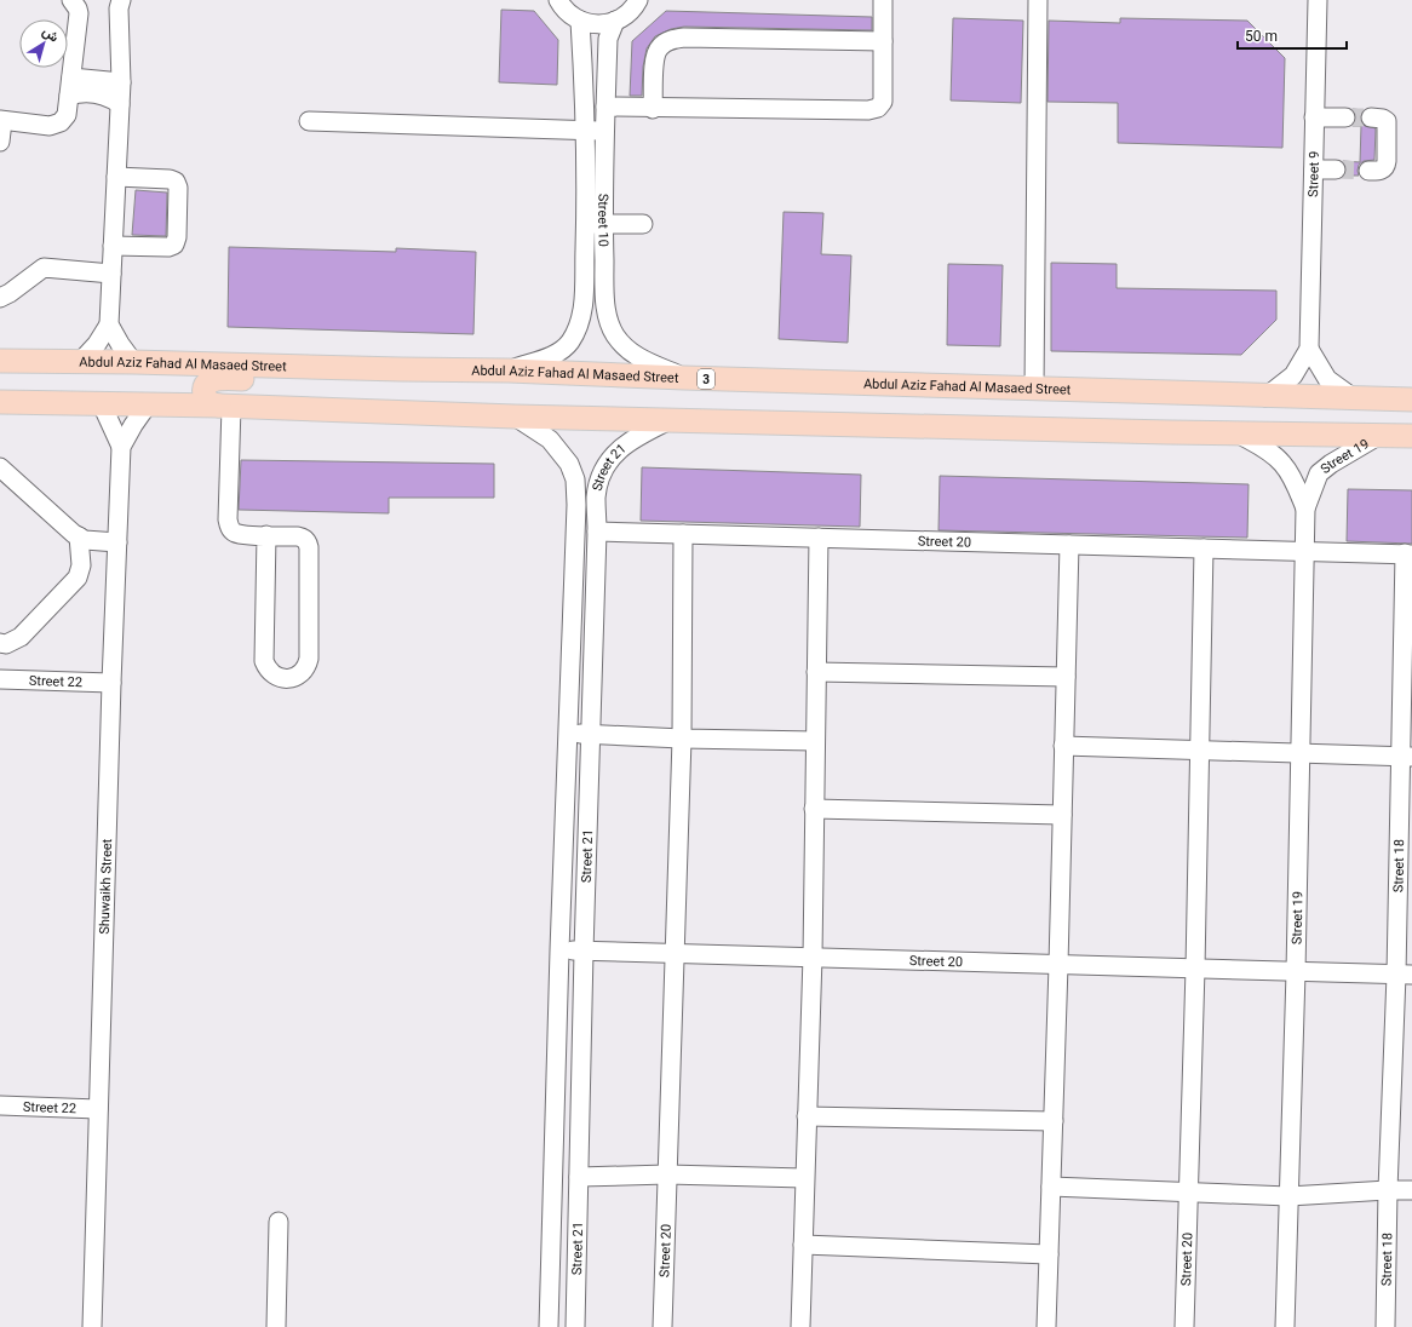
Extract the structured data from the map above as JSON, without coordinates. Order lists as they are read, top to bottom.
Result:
{
  "streets": {
    "main road": ["Abdul Aziz Fahad Al Masaed Street", "3"],
    "street": [
      "Street 9",
      "Street 10",
      "Street 19",
      "Street 21",
      "Street 20",
      "Street 22",
      "Street 18",
      "Shuwaikh Street"
    ]
  },
  "crossings": [
    ["Street 9", "Abdul Aziz Fahad Al Masaed Street"],
    ["Street 10", "Abdul Aziz Fahad Al Masaed Street"],
    ["Street 19", "Street 20"],
    ["Street 19", "Street 18"],
    ["Street 21", "Street 20"],
    ["Street 20", "Street 18"],
    ["Street 22", "Shuwaikh Street"]
  ],
  "scale_bar": "50 m",
  "north": "top right"
}
